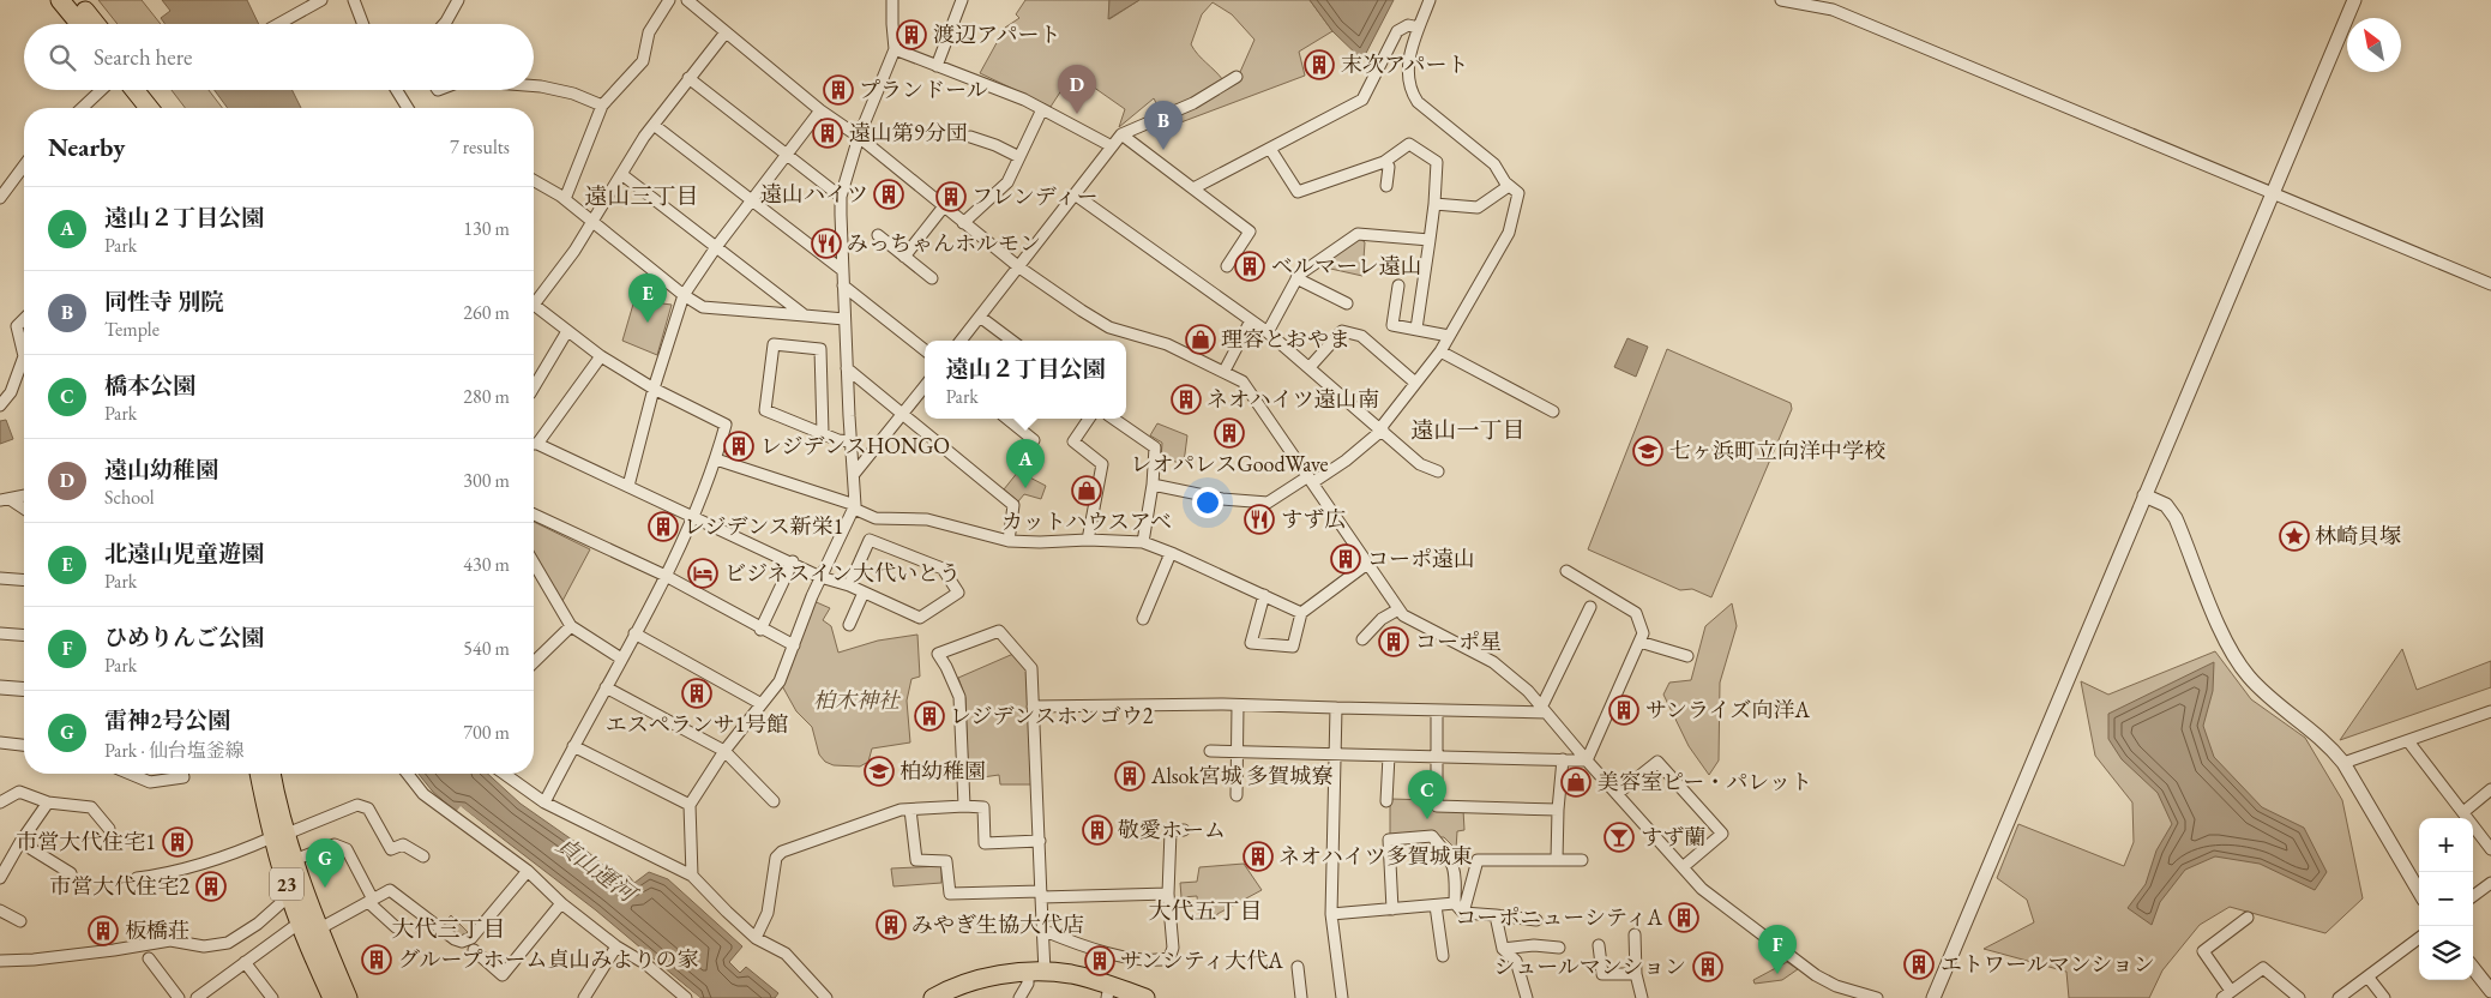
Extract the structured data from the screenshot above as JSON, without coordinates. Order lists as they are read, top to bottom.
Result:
{
  "streets": {
    "main road": ["23"]
  },
  "districts": [
    "遠山三丁目",
    "遠山一丁目",
    "大代五丁目",
    "大代三丁目"
  ],
  "water": ["貞山運河"],
  "parks": ["柏木神社"],
  "places": {
    "building": [
      "渡辺アパート",
      "末次アパート",
      "プランドール",
      "遠山第9分団",
      "遠山ハイツ",
      "フレンディー",
      "ベルマーレ遠山",
      "ネオハイツ遠山南",
      "レオパレスGoodWave",
      "レジデンスHONGO",
      "レジデンス新栄1",
      "コーポ遠山",
      "コーポ星",
      "エスペランサ1号館",
      "サンライズ向洋A",
      "レジデンスホンゴウ2",
      "Alsok宮城 多賀城寮",
      "敬愛ホーム",
      "市営大代住宅1",
      "ネオハイツ多賀城東",
      "市営大代住宅2",
      "コーポニューシティA",
      "みやぎ生協大代店",
      "板橋荘",
      "グループホーム貞山みよりの家",
      "サンシティ大代A",
      "エトワールマンション",
      "シュールマンション"
    ],
    "restaurant": ["みっちゃんホルモン", "すず広"],
    "shop": ["理容とおやま", "カットハウスアベ", "美容室ピー・パレット"],
    "school or university": ["七ヶ浜町立向洋中学校", "柏幼稚園"],
    "place": ["林崎貝塚"],
    "hotel": ["ビジネスイン大代いとう"],
    "bar": ["すず蘭"]
  },
  "north": "top left",
  "page": {
    "search": "Search here",
    "pins": [
      "D",
      "B",
      "E",
      "A",
      "C",
      "G",
      "F"
    ],
    "heading": ["Nearby", "7 results"],
    "list": [
      {
        "mark": "A",
        "name": "遠山２丁目公園",
        "note": "Park",
        "value": "130 m"
      },
      {
        "mark": "B",
        "name": "同性寺 別院",
        "note": "Temple",
        "value": "260 m"
      },
      {
        "mark": "C",
        "name": "橋本公園",
        "note": "Park",
        "value": "280 m"
      },
      {
        "mark": "D",
        "name": "遠山幼稚園",
        "note": "School",
        "value": "300 m"
      },
      {
        "mark": "E",
        "name": "北遠山児童遊園",
        "note": "Park",
        "value": "430 m"
      },
      {
        "mark": "F",
        "name": "ひめりんご公園",
        "note": "Park",
        "value": "540 m"
      },
      {
        "mark": "G",
        "name": "雷神2号公園",
        "note": "Park · 仙台塩釜線",
        "value": "700 m"
      }
    ],
    "popup": ["遠山２丁目公園", "Park"],
    "map_buttons": ["+", "−"]
  }
}
